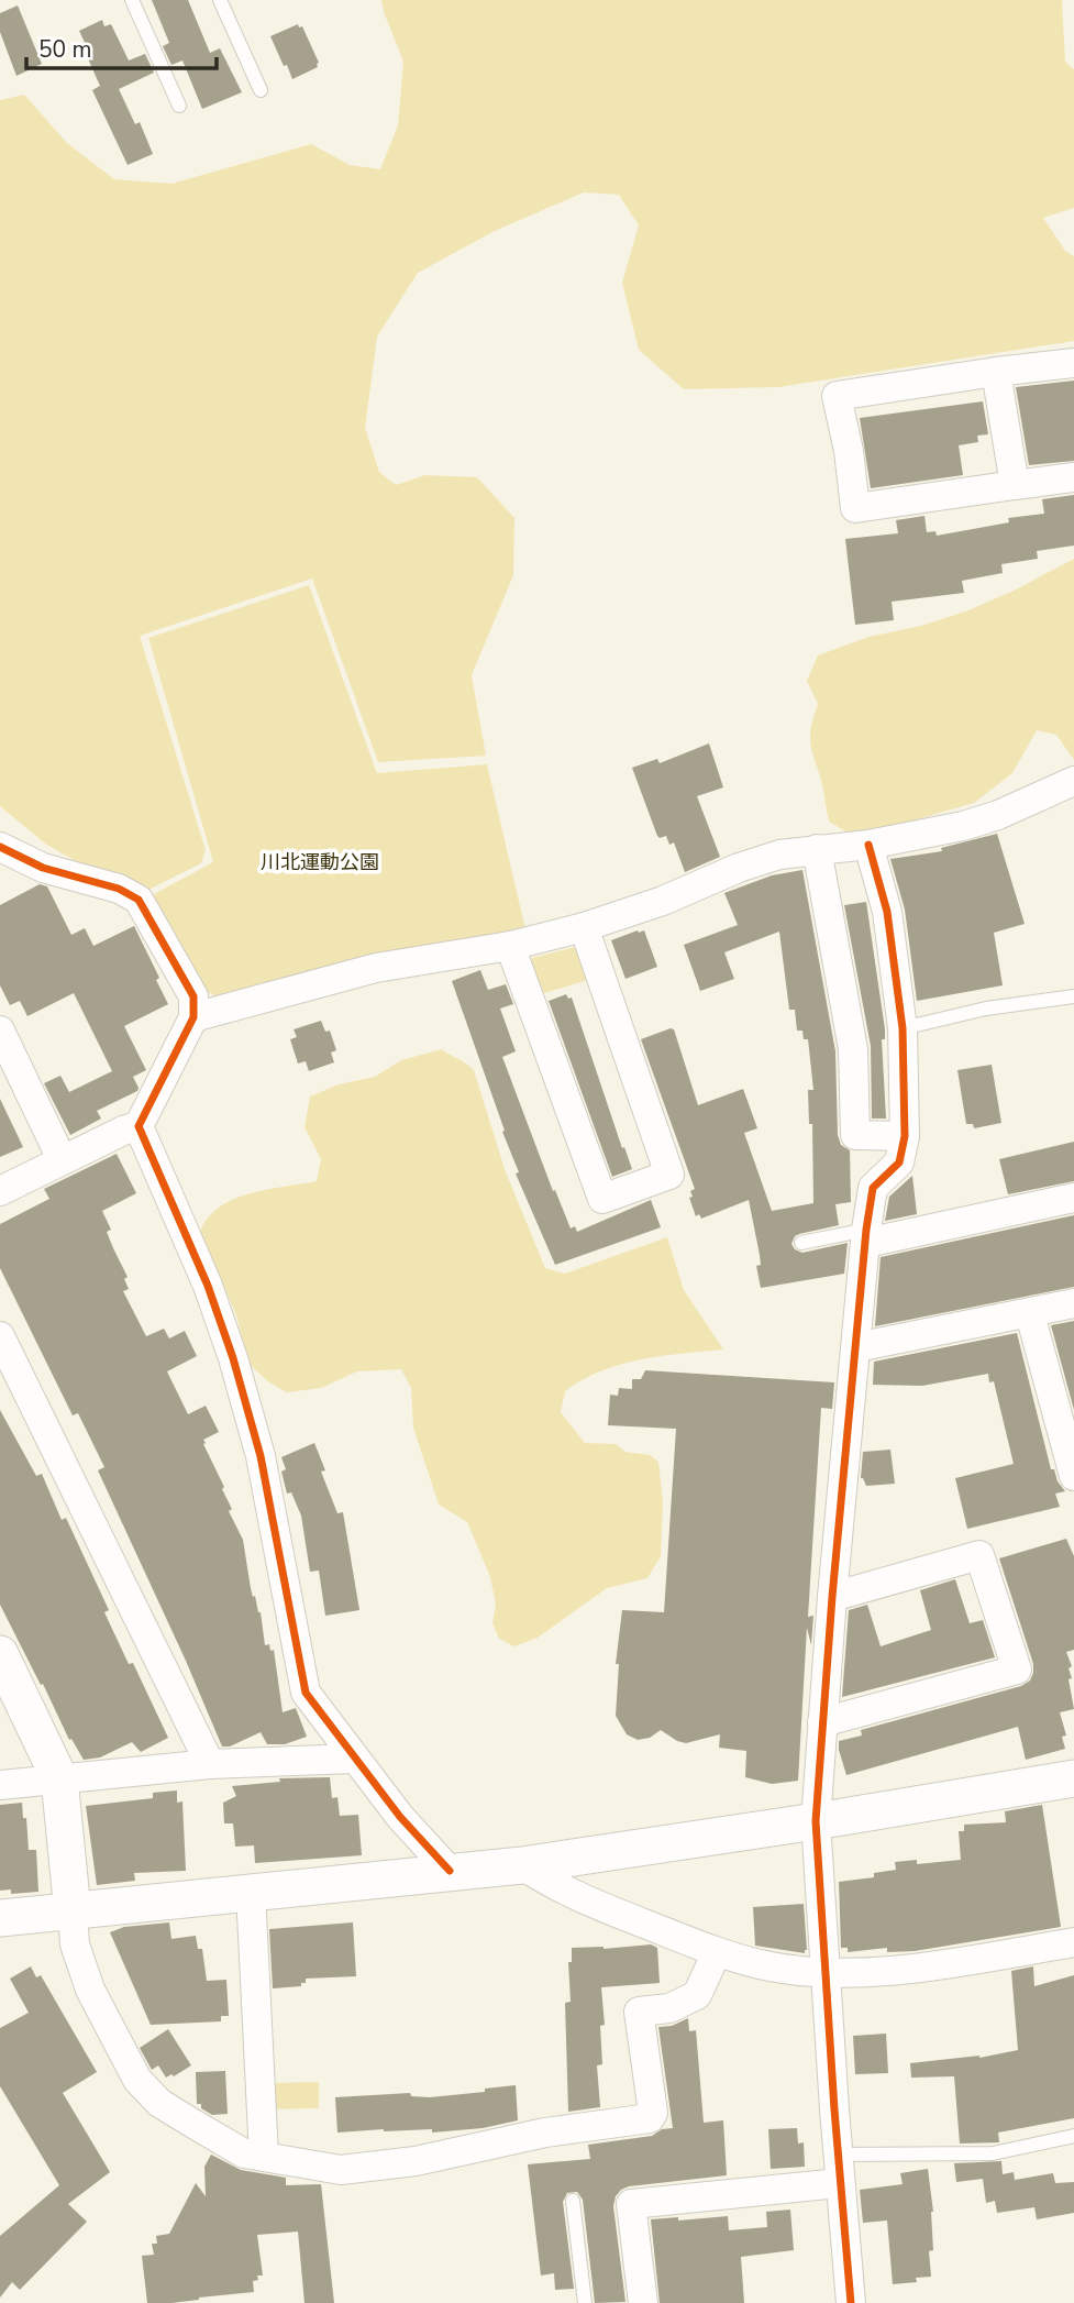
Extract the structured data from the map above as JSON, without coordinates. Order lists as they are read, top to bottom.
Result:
{
  "parks": ["川北運動公園"],
  "scale_bar": "50 m"
}
